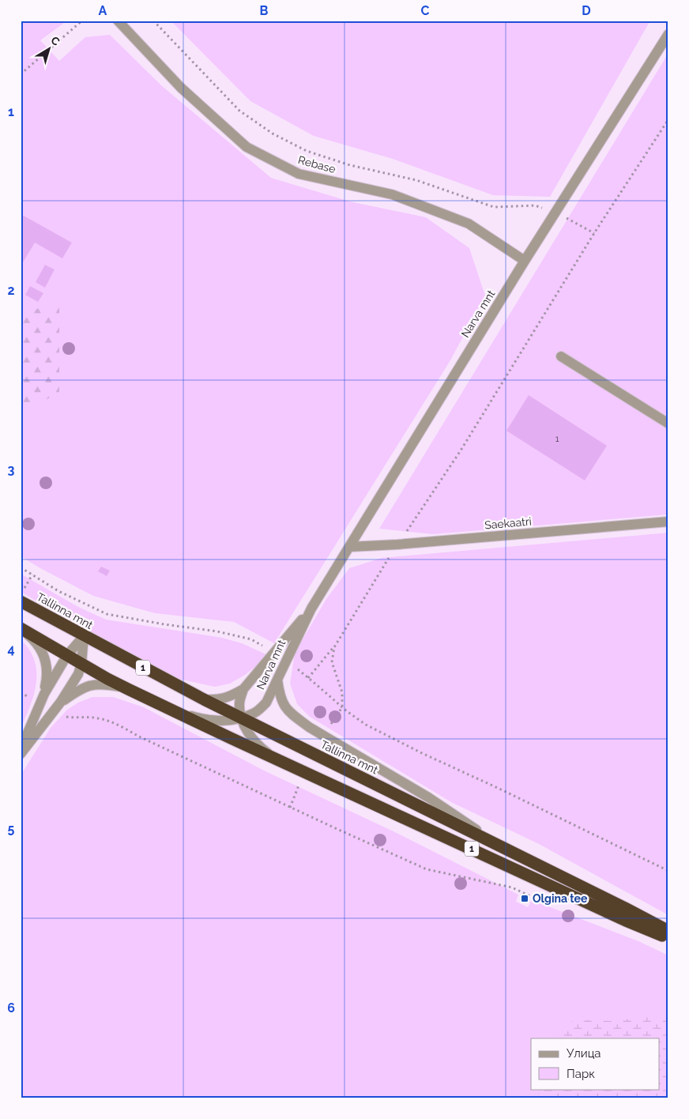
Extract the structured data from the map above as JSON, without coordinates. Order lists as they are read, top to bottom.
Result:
{
  "streets": {
    "highway": ["Tallinna mnt", "1"],
    "street": ["Rebase", "Narva mnt", "Saekaatri"]
  },
  "crossings": [
    ["Rebase", "Narva mnt"],
    ["Narva mnt", "Saekaatri"],
    ["Narva mnt", "Tallinna mnt"],
    ["Narva mnt", "1"]
  ],
  "places": {
    "transit": ["Olgina tee"]
  },
  "house_numbers": ["1"],
  "legend": ["Улица", "Парк"],
  "north": "top right",
  "grid": {
    "columns": [
      "A",
      "B",
      "C",
      "D"
    ],
    "rows": [
      "1",
      "2",
      "3",
      "4",
      "5",
      "6"
    ]
  }
}
